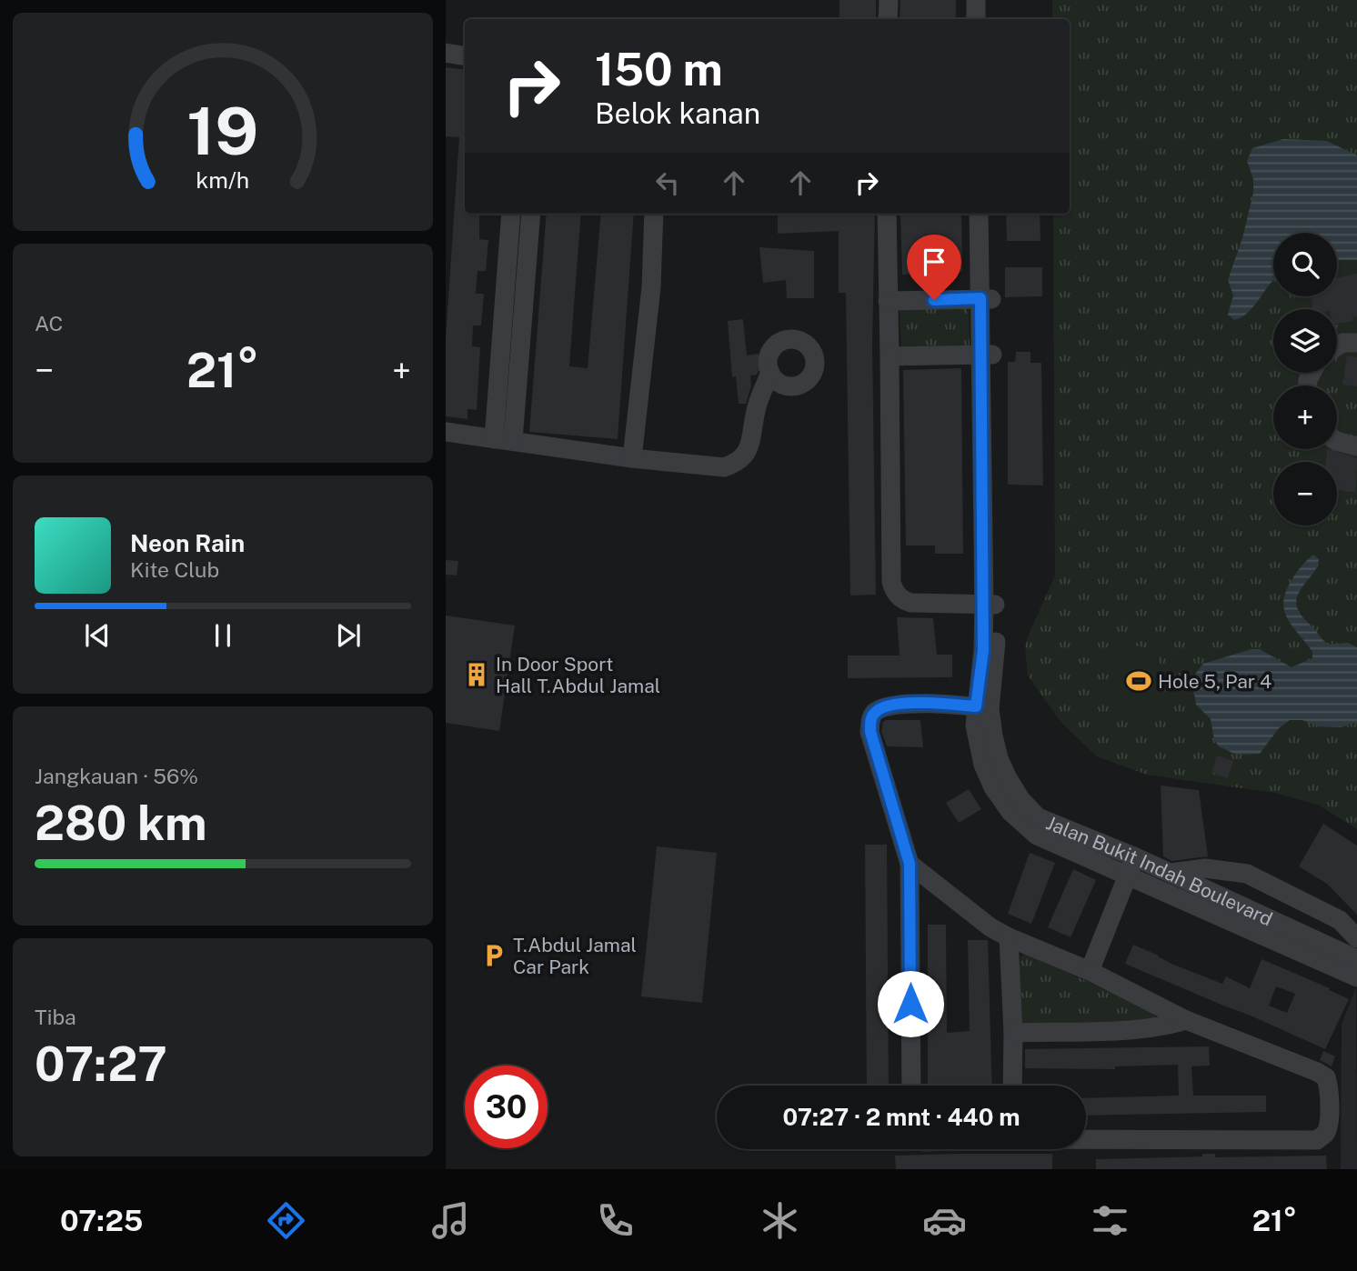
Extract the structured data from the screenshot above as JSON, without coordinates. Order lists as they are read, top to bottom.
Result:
{
  "streets": {
    "street": ["Jalan Bukit Indah Boulevard"]
  },
  "places": {
    "building": ["In Door Sport Hall T.Abdul Jamal"],
    "sports": ["Hole 5, Par 4"],
    "parking": ["T.Abdul Jamal Car Park"]
  },
  "page": {
    "turn": ["150 m", "Belok kanan"],
    "map_buttons": ["+", "−"],
    "tile": [
      "AC",
      ["Jangkauan · 56%", "280 km"],
      ["Tiba", "07:27"]
    ],
    "heat": ["−", "21°", "+"],
    "song": ["Neon Rain", "Kite Club"],
    "limit": "30",
    "trip": "07:27 · 2 mnt · 440 m",
    "tabs": ["07:25", "21°"],
    "gauge": ["19", "km/h"]
  }
}
